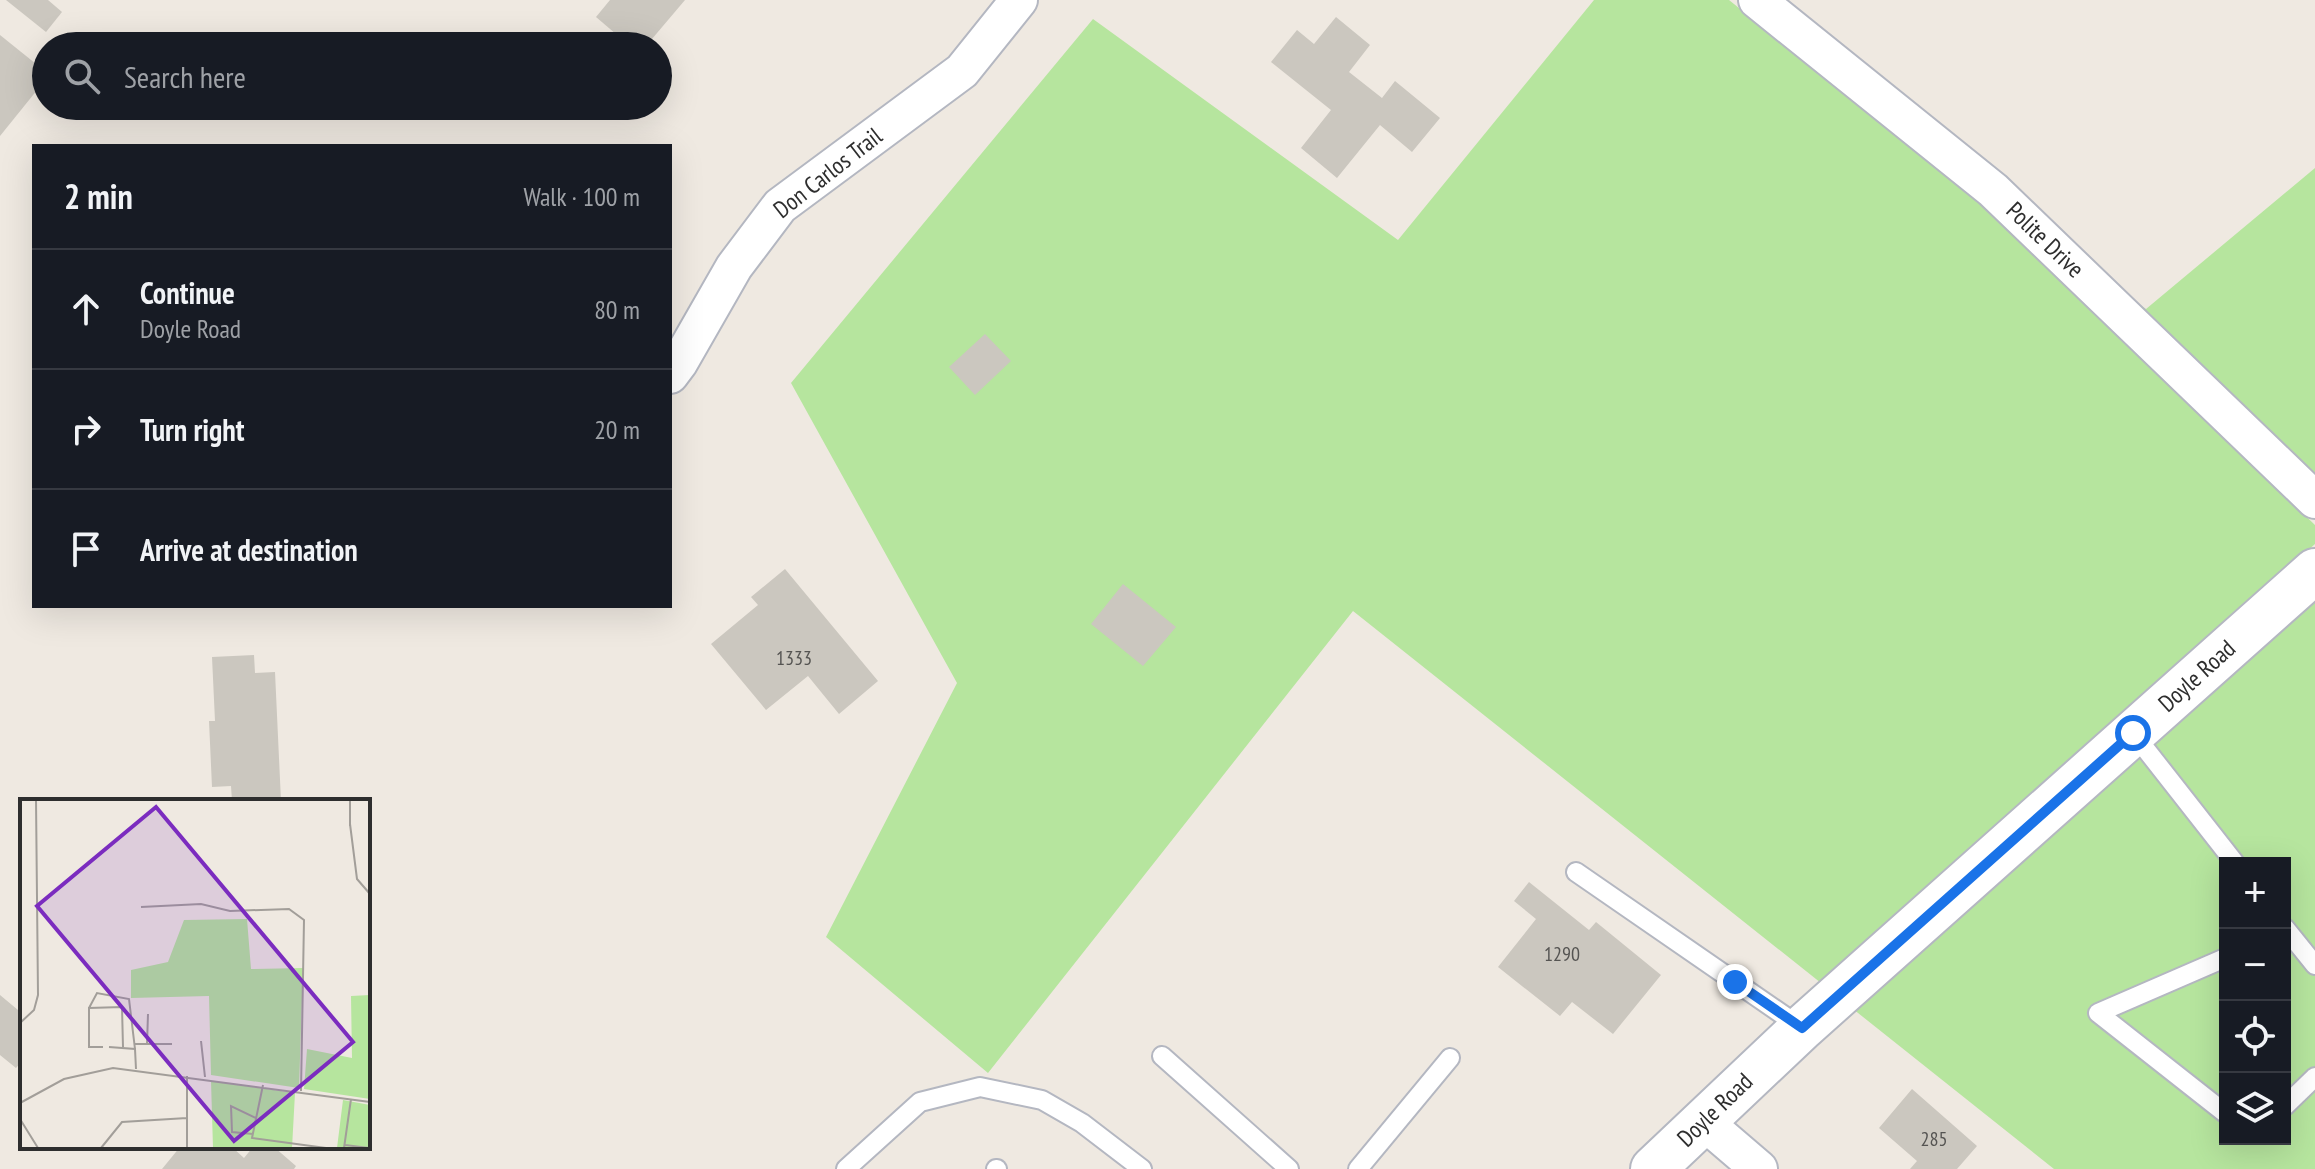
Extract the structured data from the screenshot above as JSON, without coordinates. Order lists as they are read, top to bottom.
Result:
{
  "streets": {
    "main road": ["Doyle Road"],
    "street": ["Don Carlos Trail", "Polite Drive"]
  },
  "house_numbers": ["1333", "1290", "285"],
  "page": {
    "search": "Search here",
    "heading": ["2 min", "Walk · 100 m"],
    "list": [
      ["Continue", "Doyle Road", "80 m"],
      ["Turn right", "20 m"],
      "Arrive at destination"
    ],
    "map_buttons": ["+", "−"]
  }
}
